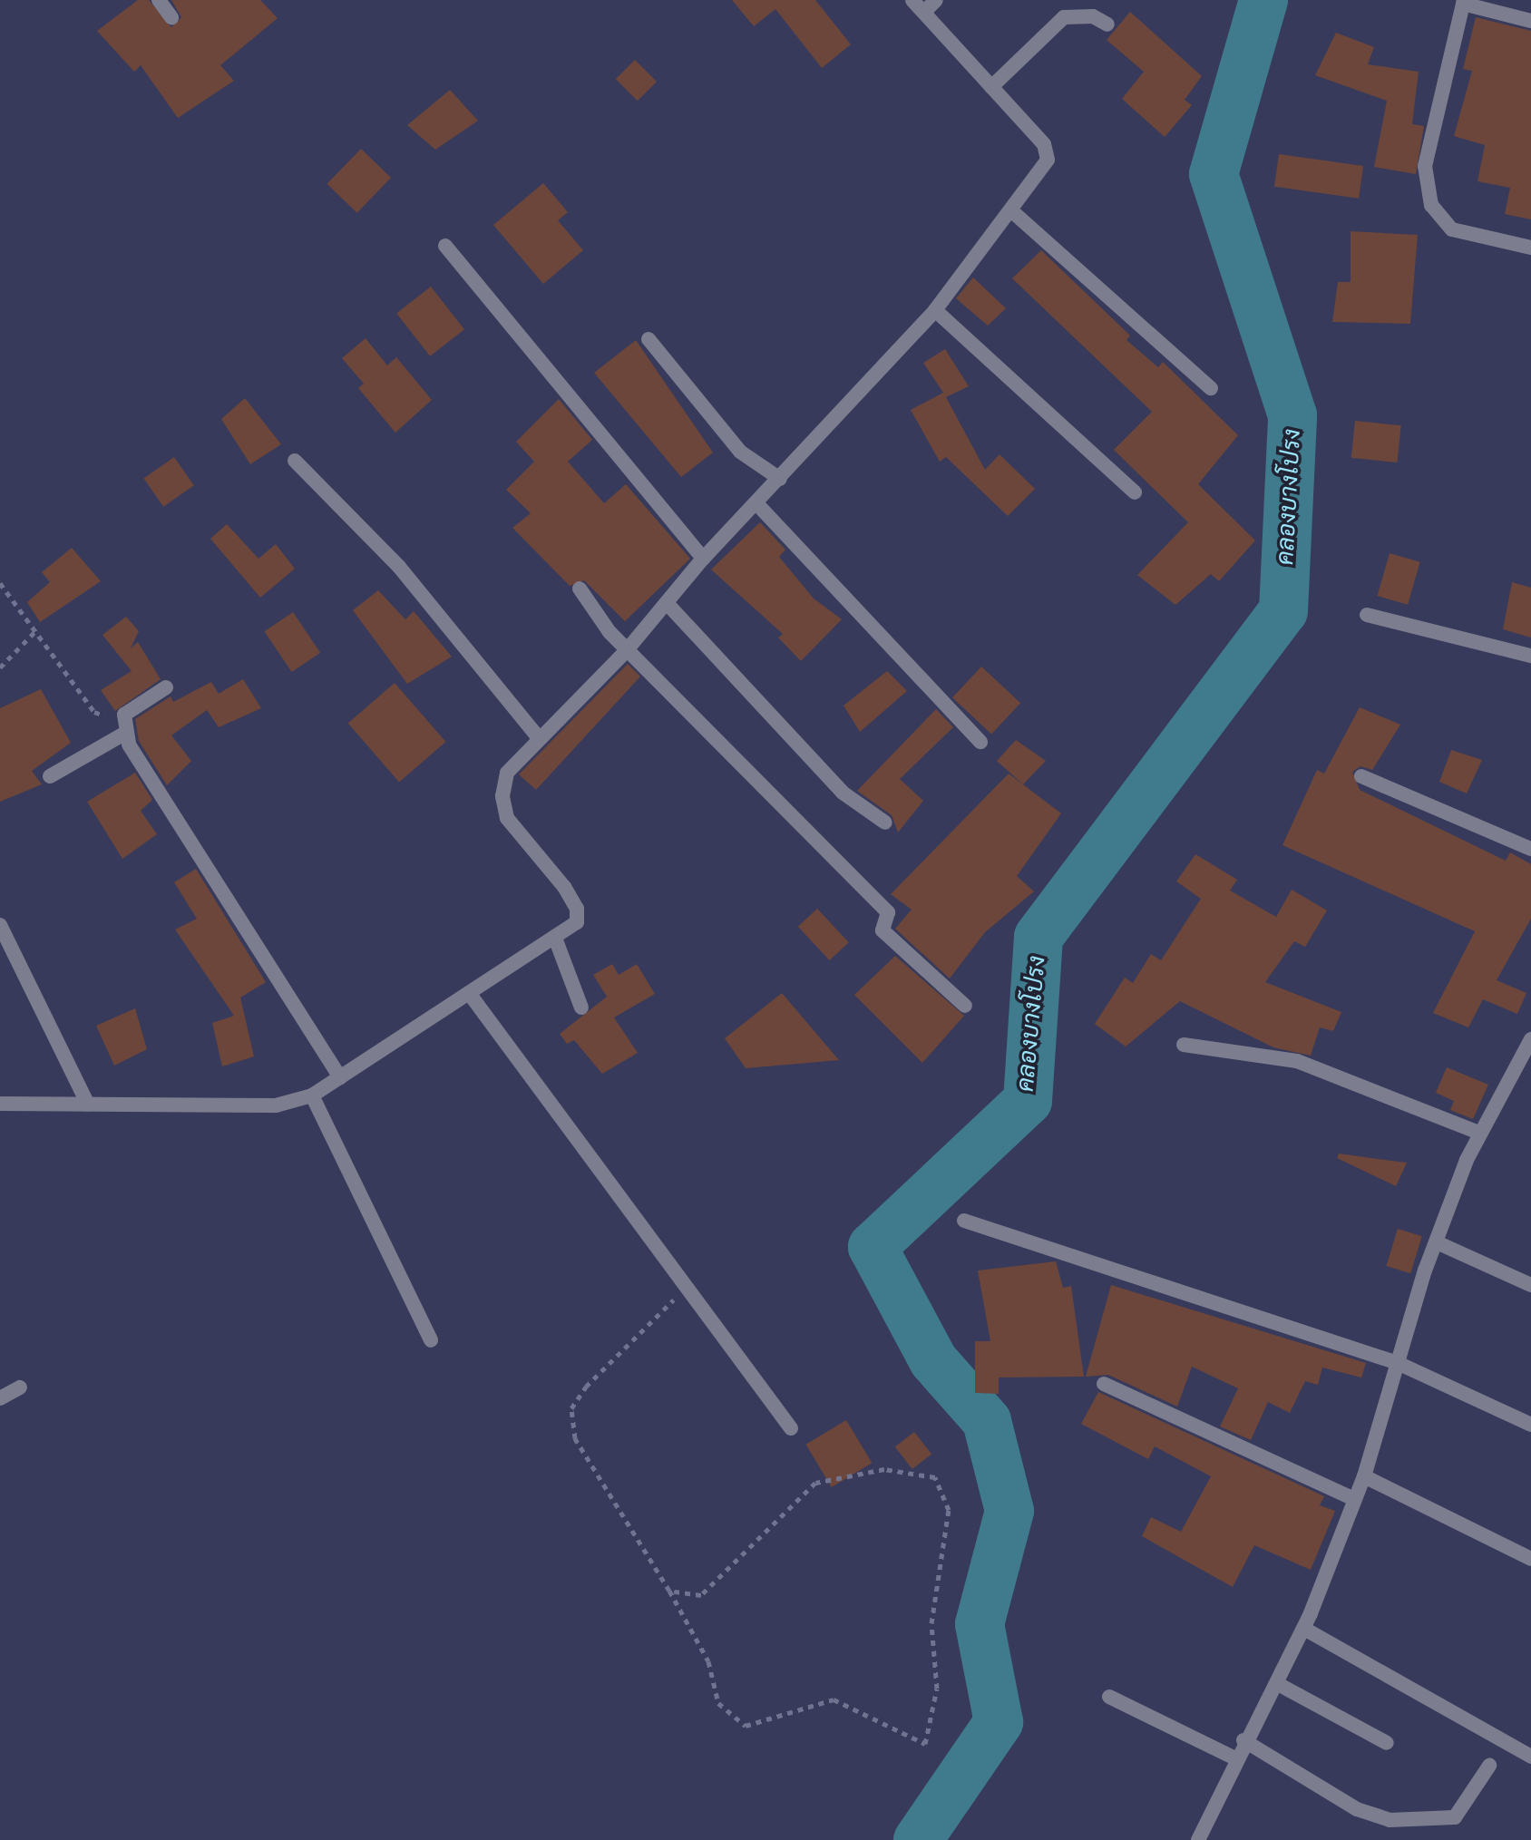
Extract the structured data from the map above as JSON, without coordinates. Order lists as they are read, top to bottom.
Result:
{
  "water": ["คลองบางโปรง"]
}
